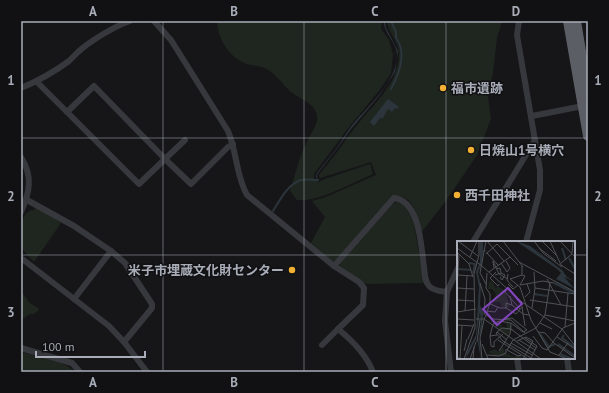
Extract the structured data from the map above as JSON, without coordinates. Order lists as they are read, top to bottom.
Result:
{
  "places": [
    "福市遺跡",
    "日焼山1号横穴",
    "西千田神社",
    "米子市埋蔵文化財センター"
  ],
  "scale_bar": "100 m",
  "grid": {
    "columns": [
      "A",
      "B",
      "C",
      "D"
    ],
    "rows": ["1", "2", "3"]
  }
}
